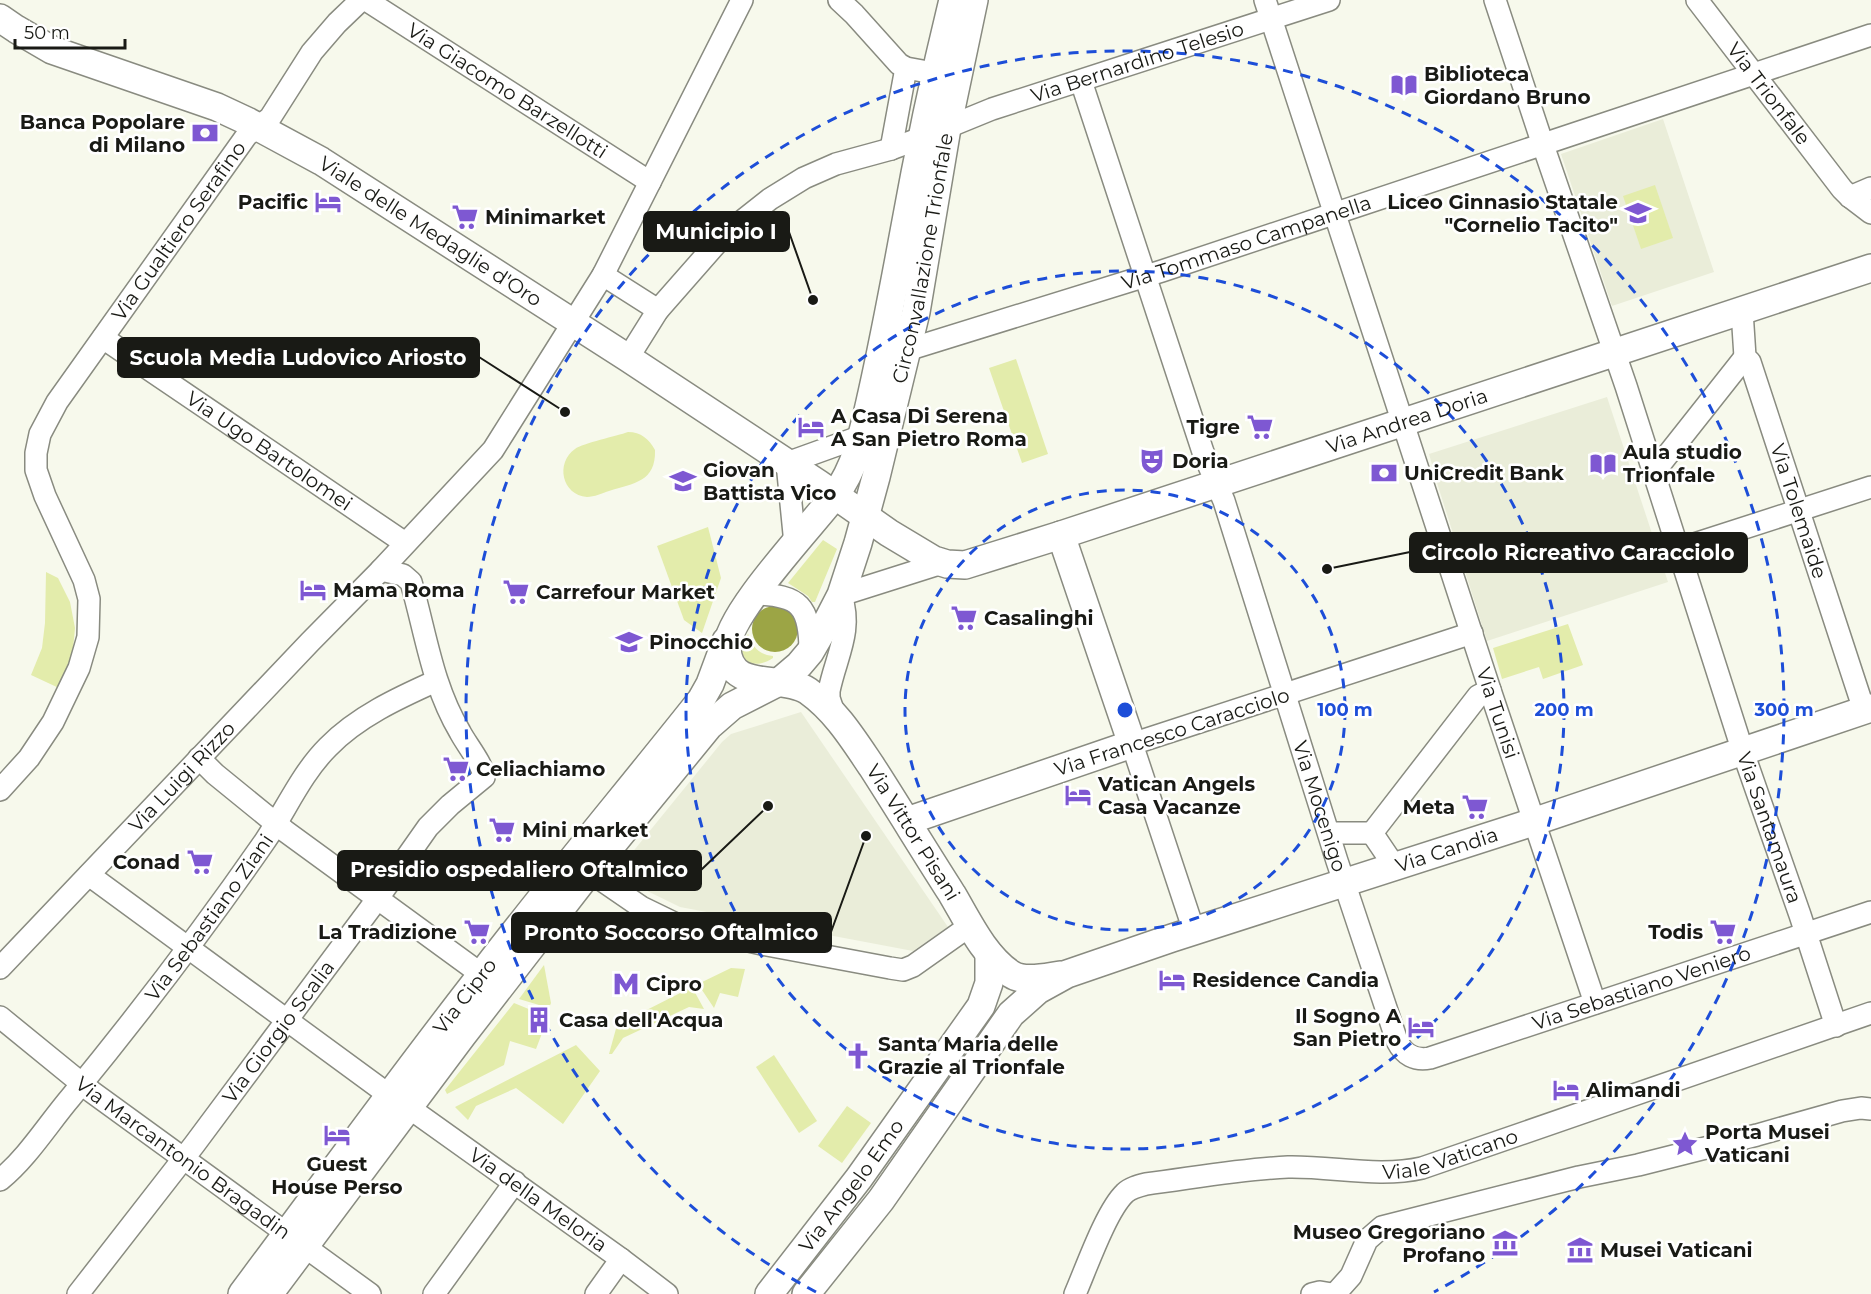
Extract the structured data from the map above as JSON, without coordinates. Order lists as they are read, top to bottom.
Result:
{
  "streets": {
    "main road": [
      "Viale delle Medaglie d'Oro",
      "Circonvallazione Trionfale",
      "Via Andrea Doria",
      "Via Francesco Caracciolo",
      "Via Vittor Pisani",
      "Via Candia",
      "Via Cipro",
      "Via Angelo Emo"
    ],
    "street": [
      "Via Bernardino Telesio",
      "Via Giacomo Barzellotti",
      "Via Trionfale",
      "Via Gualtiero Serafino",
      "Via Tommaso Campanella",
      "Via Ugo Bartolomei",
      "Via Tolemaide",
      "Via Tunisi",
      "Via Luigi Rizzo",
      "Via Mocenigo",
      "Via Santamaura",
      "Via Sebastiano Ziani",
      "Via Sebastiano Veniero",
      "Via Giorgio Scalia",
      "Viale Vaticano",
      "Via Marcantonio Bragadin",
      "Via della Meloria"
    ]
  },
  "crossings": [
    ["Via Bernardino Telesio", "Viale delle Medaglie d'Oro"],
    ["Via Bernardino Telesio", "Circonvallazione Trionfale"],
    ["Via Bernardino Telesio", "Via Tunisi"],
    ["Via Bernardino Telesio", "Via Mocenigo"],
    ["Via Giacomo Barzellotti", "Via Gualtiero Serafino"],
    ["Via Trionfale", "Via Tommaso Campanella"],
    ["Via Gualtiero Serafino", "Viale delle Medaglie d'Oro"],
    ["Via Gualtiero Serafino", "Via Ugo Bartolomei"],
    ["Viale delle Medaglie d'Oro", "Circonvallazione Trionfale"],
    ["Viale delle Medaglie d'Oro", "Via Andrea Doria"],
    ["Via Tommaso Campanella", "Circonvallazione Trionfale"],
    ["Via Tommaso Campanella", "Via Tunisi"],
    ["Via Tommaso Campanella", "Via Mocenigo"],
    ["Via Tommaso Campanella", "Via Santamaura"],
    ["Circonvallazione Trionfale", "Via Vittor Pisani"],
    ["Circonvallazione Trionfale", "Via Cipro"],
    ["Via Andrea Doria", "Via Tolemaide"],
    ["Via Andrea Doria", "Via Tunisi"],
    ["Via Andrea Doria", "Via Mocenigo"],
    ["Via Andrea Doria", "Via Santamaura"],
    ["Via Ugo Bartolomei", "Via Luigi Rizzo"],
    ["Via Tolemaide", "Via Candia"],
    ["Via Tunisi", "Via Francesco Caracciolo"],
    ["Via Tunisi", "Via Candia"],
    ["Via Tunisi", "Via Sebastiano Veniero"],
    ["Via Francesco Caracciolo", "Via Mocenigo"],
    ["Via Francesco Caracciolo", "Via Vittor Pisani"],
    ["Via Luigi Rizzo", "Via della Meloria"],
    ["Via Mocenigo", "Via Candia"],
    ["Via Mocenigo", "Via Sebastiano Veniero"],
    ["Via Santamaura", "Via Candia"],
    ["Via Santamaura", "Via Sebastiano Veniero"],
    ["Via Santamaura", "Viale Vaticano"],
    ["Via Vittor Pisani", "Via Candia"],
    ["Via Vittor Pisani", "Via Cipro"],
    ["Via Vittor Pisani", "Via Angelo Emo"],
    ["Via Candia", "Via Angelo Emo"],
    ["Via Sebastiano Ziani", "Via Giorgio Scalia"],
    ["Via Sebastiano Ziani", "Via Marcantonio Bragadin"],
    ["Via Sebastiano Ziani", "Via della Meloria"],
    ["Via Cipro", "Via Marcantonio Bragadin"],
    ["Via Cipro", "Via della Meloria"],
    ["Via Giorgio Scalia", "Via Marcantonio Bragadin"],
    ["Via Giorgio Scalia", "Via della Meloria"]
  ],
  "places": {
    "library": ["Biblioteca Giordano Bruno", "Aula studio Trionfale"],
    "bank": ["Banca Popolare di Milano", "UniCredit Bank"],
    "hotel": [
      "Pacific",
      "A Casa Di Serena A San Pietro Roma",
      "Mama Roma",
      "Vatican Angels Casa Vacanze",
      "Residence Candia",
      "Il Sogno A San Pietro",
      "Alimandi",
      "Guest House Perso"
    ],
    "school or university": ["Liceo Ginnasio Statale \"Cornelio Tacito\"", "Giovan Battista Vico", "Pinocchio"],
    "supermarket": [
      "Minimarket",
      "Tigre",
      "Carrefour Market",
      "Casalinghi",
      "Celiachiamo",
      "Meta",
      "Mini market",
      "Conad",
      "La Tradizione",
      "Todis"
    ],
    "other": [
      "Municipio I",
      "Scuola Media Ludovico Ariosto",
      "Circolo Ricreativo Caracciolo",
      "Presidio ospedaliero Oftalmico",
      "Pronto Soccorso Oftalmico"
    ],
    "theatre": ["Doria"],
    "metro station": ["Cipro"],
    "building": ["Casa dell'Acqua"],
    "church": ["Santa Maria delle Grazie al Trionfale"],
    "place": ["Porta Musei Vaticani"],
    "museum": ["Museo Gregoriano Profano", "Musei Vaticani"]
  },
  "scale_bar": "50 m",
  "rings": ["100 m", "200 m", "300 m"]
}
